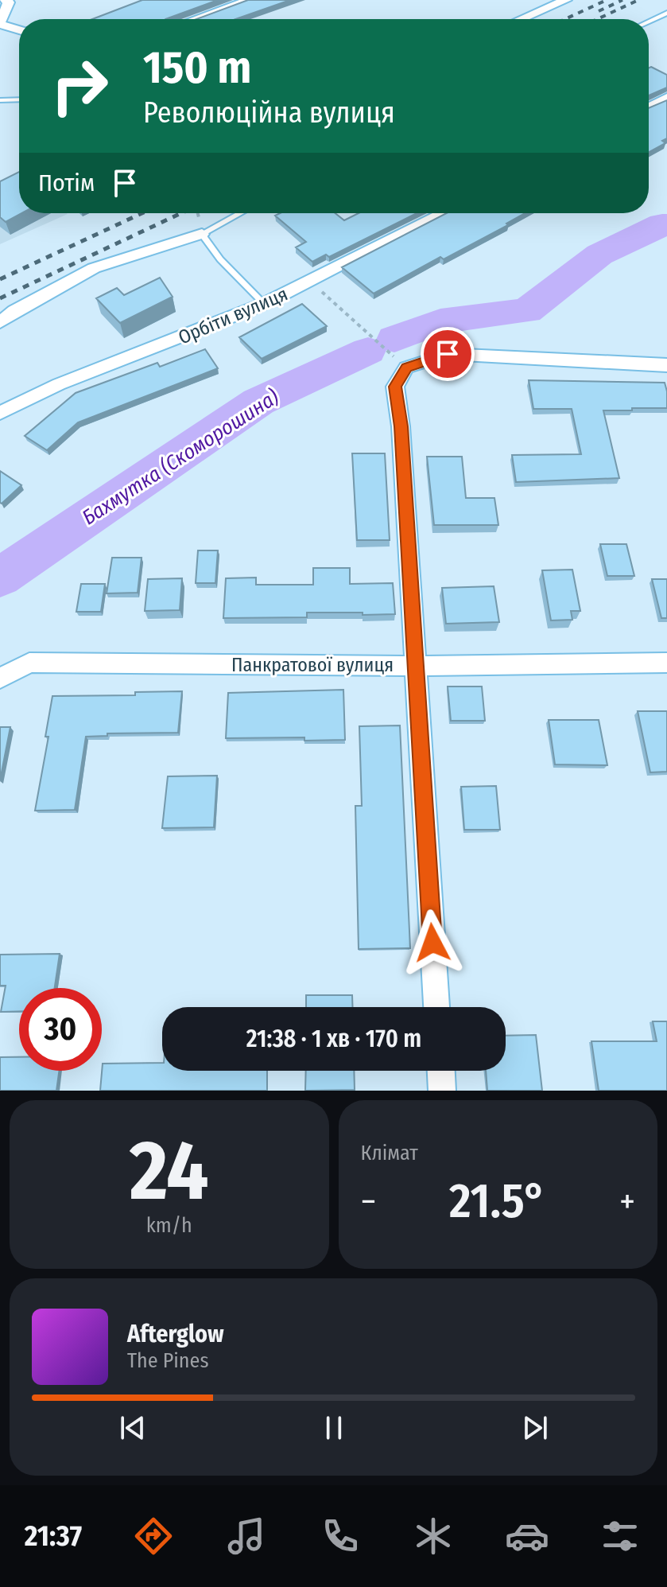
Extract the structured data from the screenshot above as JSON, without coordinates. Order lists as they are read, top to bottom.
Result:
{
  "streets": {
    "street": ["Орбіти вулиця", "Панкратової вулиця"]
  },
  "water": ["Бахмутка (Скоморошина)"],
  "page": {
    "turn": ["150 m", "Революційна вулиця"],
    "then": "Потім",
    "limit": "30",
    "trip": "21:38 · 1 хв · 170 m",
    "tile": [
      ["24", "km/h"],
      "Клімат"
    ],
    "heat": ["−", "21.5°", "+"],
    "song": ["Afterglow", "The Pines"],
    "tabs": "21:37"
  }
}
